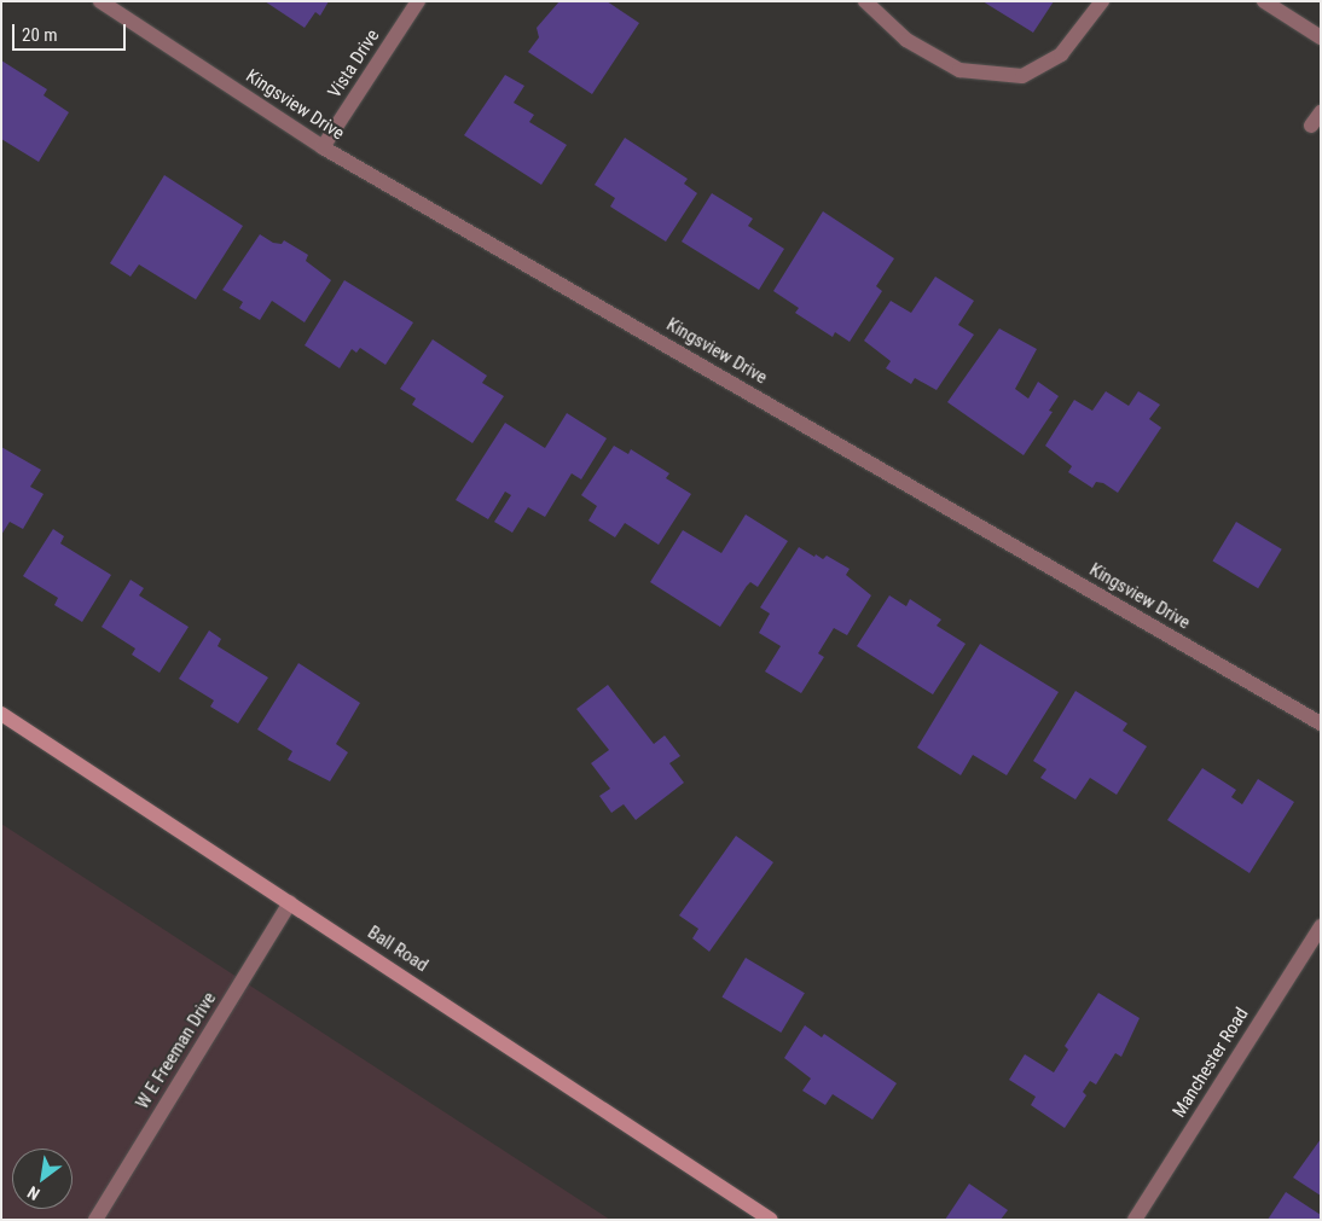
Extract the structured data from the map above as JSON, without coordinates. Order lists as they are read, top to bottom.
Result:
{
  "streets": {
    "main road": ["Ball Road"],
    "street": [
      "Vista Drive",
      "Kingsview Drive",
      "W E Freeman Drive",
      "Manchester Road"
    ]
  },
  "crossings": [
    ["Vista Drive", "Kingsview Drive"],
    ["Ball Road", "W E Freeman Drive"]
  ],
  "scale_bar": "20 m",
  "north": "bottom left"
}
